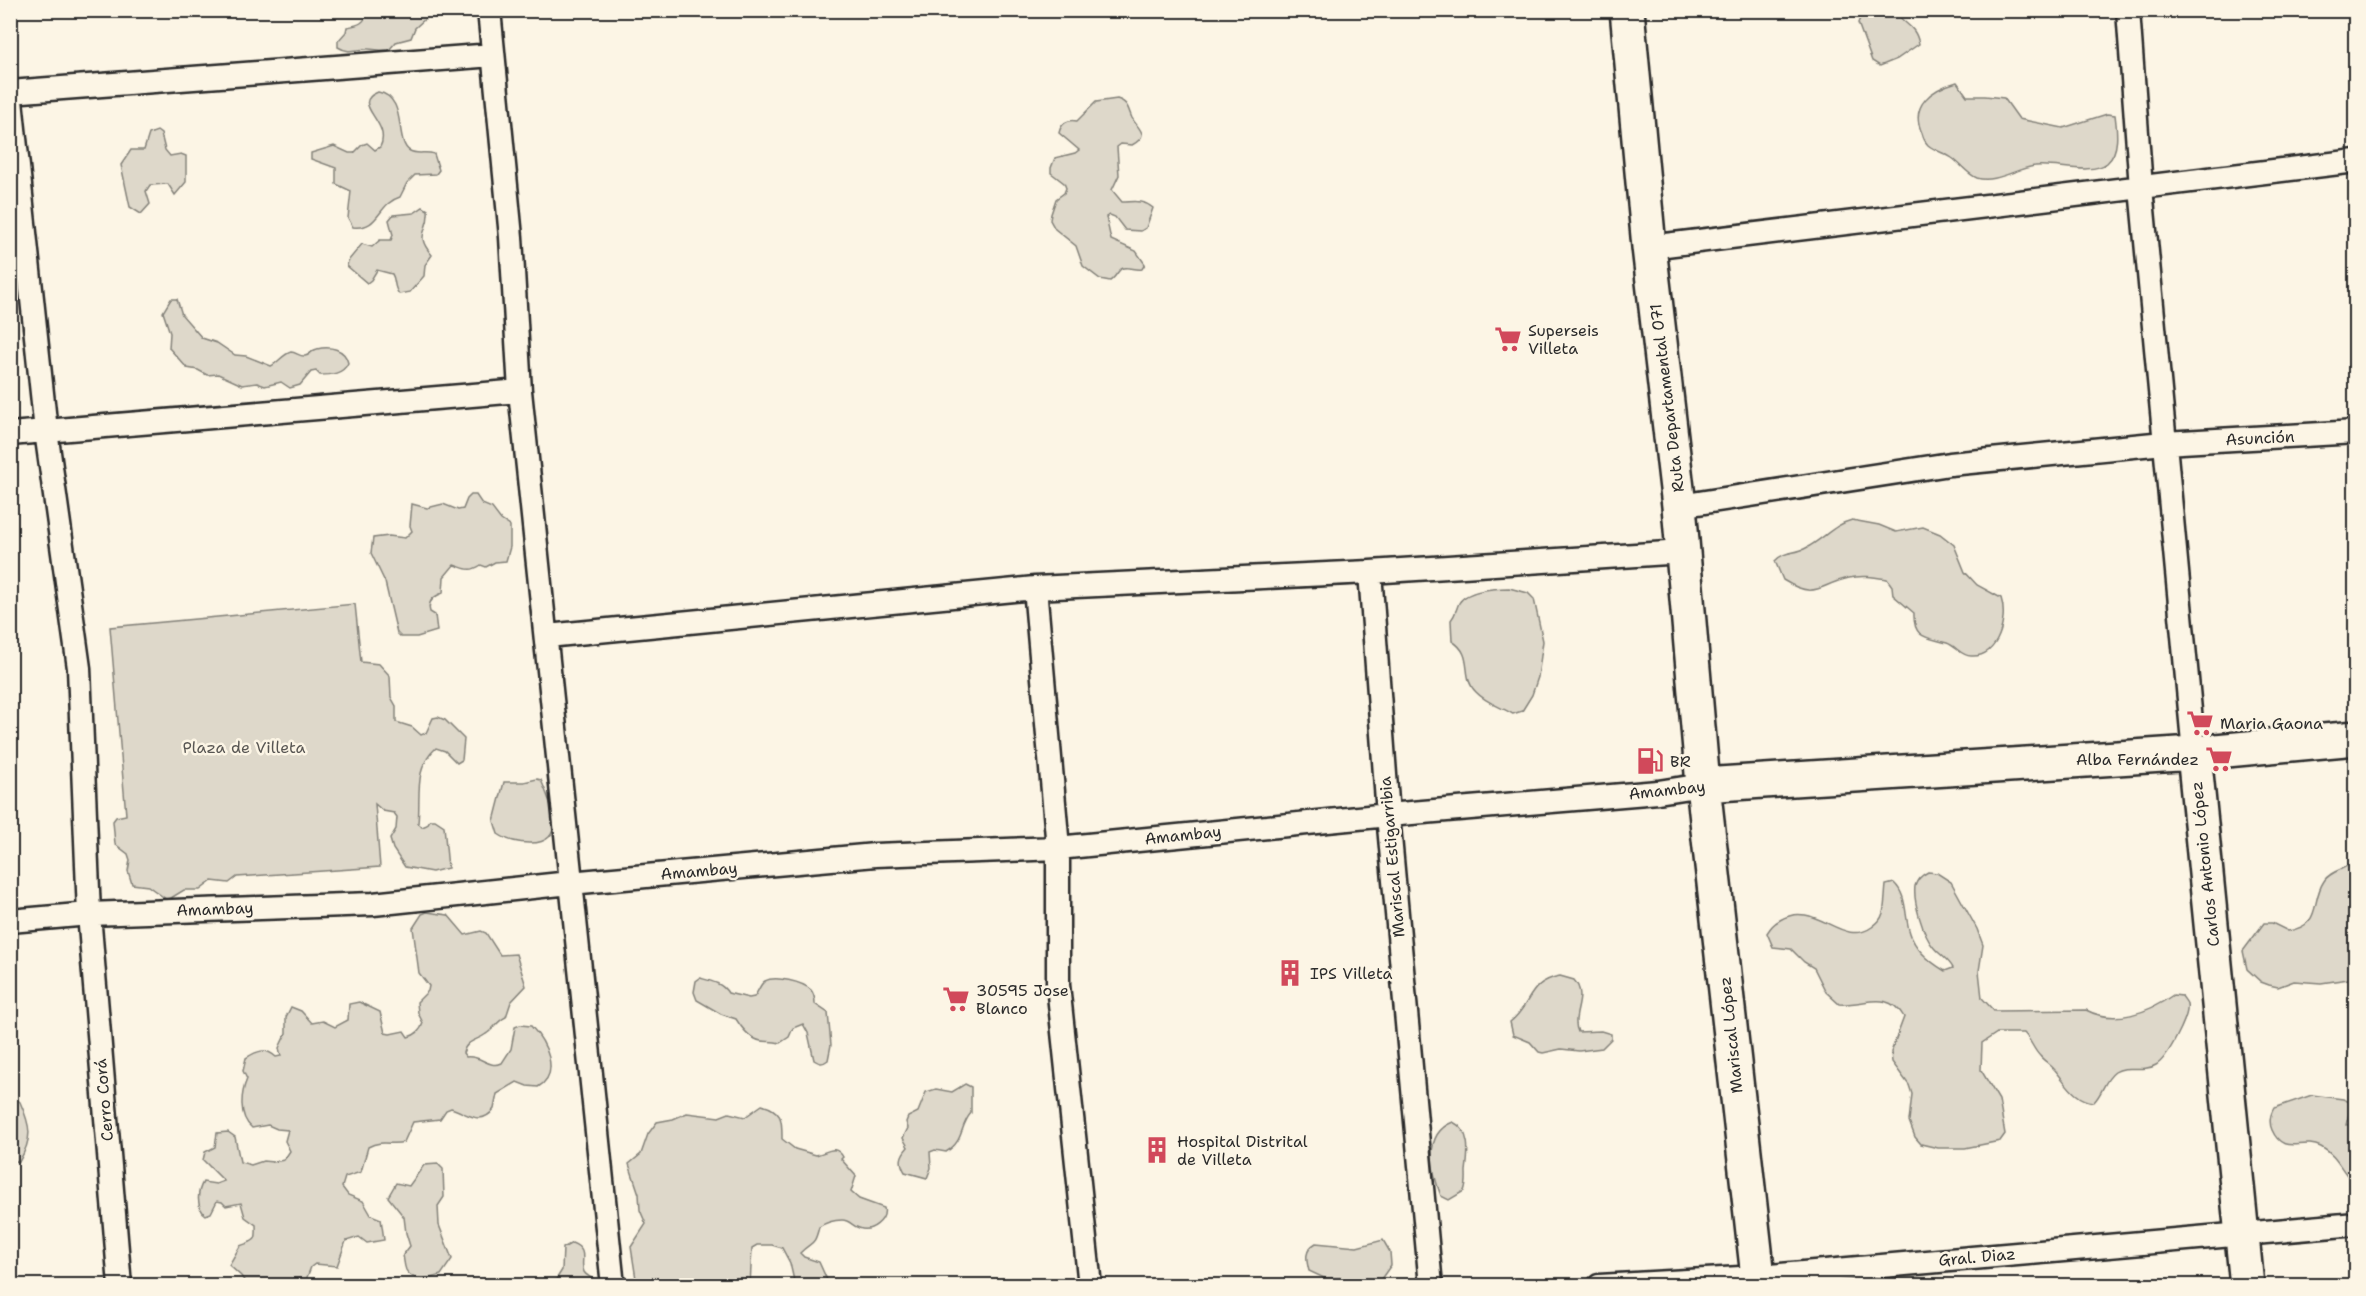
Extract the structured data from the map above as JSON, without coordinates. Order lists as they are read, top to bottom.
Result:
{
  "streets": {
    "main road": [
      "Ruta Departamental 071",
      "Amambay",
      "Carlos Antonio López",
      "Mariscal López"
    ],
    "street": [
      "Asunción",
      "Mariscal Estigarribia",
      "Cerro Corá",
      "Gral. Diaz"
    ]
  },
  "crossings": [
    ["Ruta Departamental 071", "Asunción"],
    ["Ruta Departamental 071", "Amambay"],
    ["Ruta Departamental 071", "Mariscal López"],
    ["Asunción", "Carlos Antonio López"],
    ["Amambay", "Mariscal Estigarribia"],
    ["Amambay", "Carlos Antonio López"],
    ["Amambay", "Mariscal López"],
    ["Amambay", "Cerro Corá"],
    ["Carlos Antonio López", "Gral. Diaz"],
    ["Mariscal López", "Gral. Diaz"]
  ],
  "parks": ["Plaza de Villeta"],
  "places": {
    "supermarket": [
      "Superseis Villeta",
      "Maria Gaona",
      "Alba Fernández",
      "30595 Jose Blanco"
    ],
    "fuel station": ["BR"],
    "building": ["IPS Villeta", "Hospital Distrital de Villeta"]
  }
}
